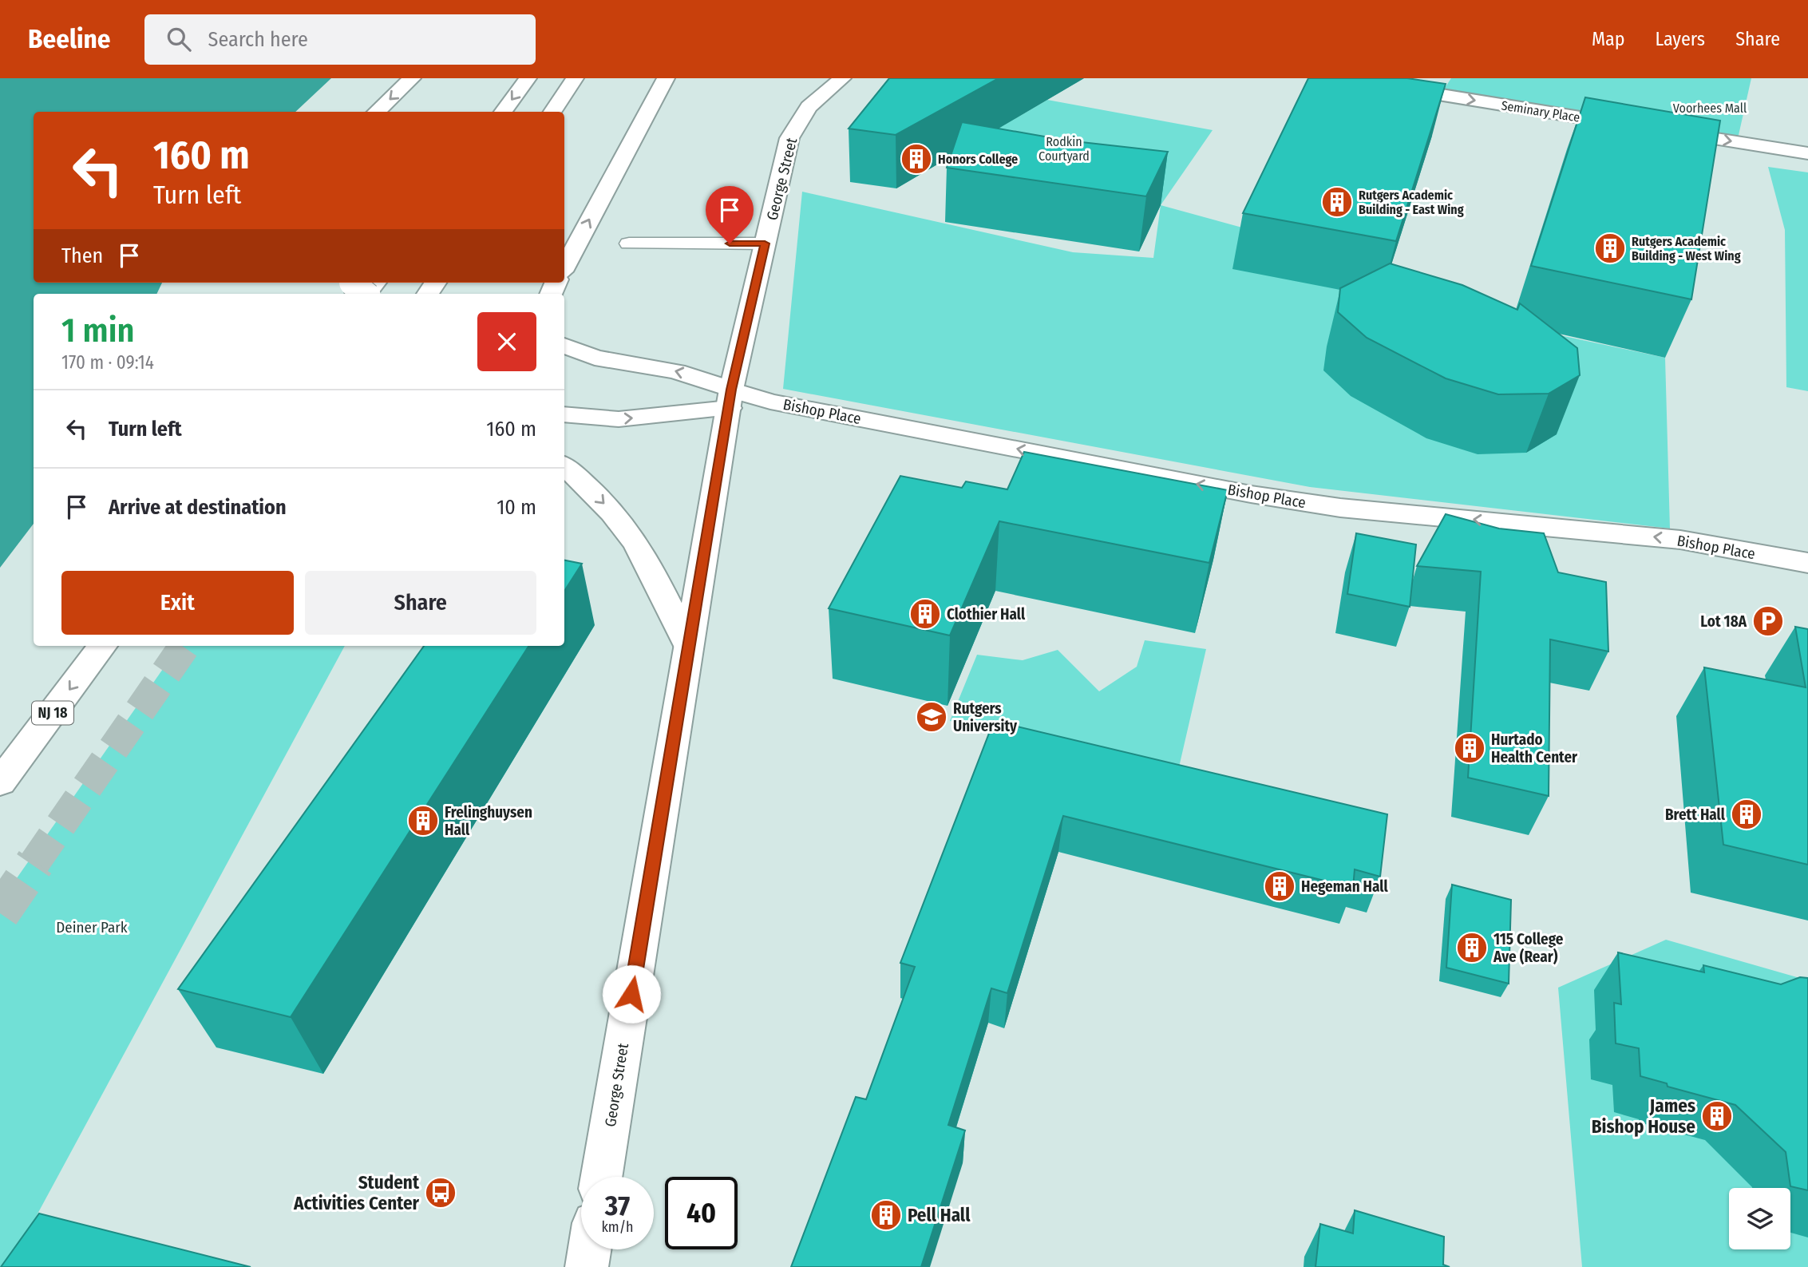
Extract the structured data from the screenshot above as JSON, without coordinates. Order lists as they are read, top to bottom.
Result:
{
  "streets": {
    "main road": [
      "Seminary Place",
      "George Street",
      "Bishop Place",
      "NJ 18"
    ]
  },
  "crossings": [
    ["George Street", "Bishop Place"]
  ],
  "one_way": ["Seminary Place", "Bishop Place"],
  "parks": ["Voorhees Mall", "Rodkin Courtyard", "Deiner Park"],
  "places": {
    "building": [
      "Honors College",
      "Rutgers Academic Building - East Wing",
      "Rutgers Academic Building - West Wing",
      "Clothier Hall",
      "Hurtado Health Center",
      "Brett Hall",
      "Frelinghuysen Hall",
      "Hegeman Hall",
      "115 College Ave (Rear)",
      "James Bishop House",
      "Pell Hall"
    ],
    "parking": ["Lot 18A"],
    "school or university": ["Rutgers University"],
    "bus stop": ["Student Activities Center"]
  },
  "page": {
    "header": "Beeline",
    "search": "Search here",
    "nav": ["Map", "Layers", "Share"],
    "turn": ["160 m", "Turn left"],
    "then": "Then",
    "heading": ["1 min", "170 m · 09:14"],
    "list": [
      {
        "name": "Turn left",
        "value": "160 m"
      },
      {
        "name": "Arrive at destination",
        "value": "10 m"
      }
    ],
    "buttons": ["Exit", "Share"],
    "speed": "37 km/h",
    "limit": "40"
  }
}
